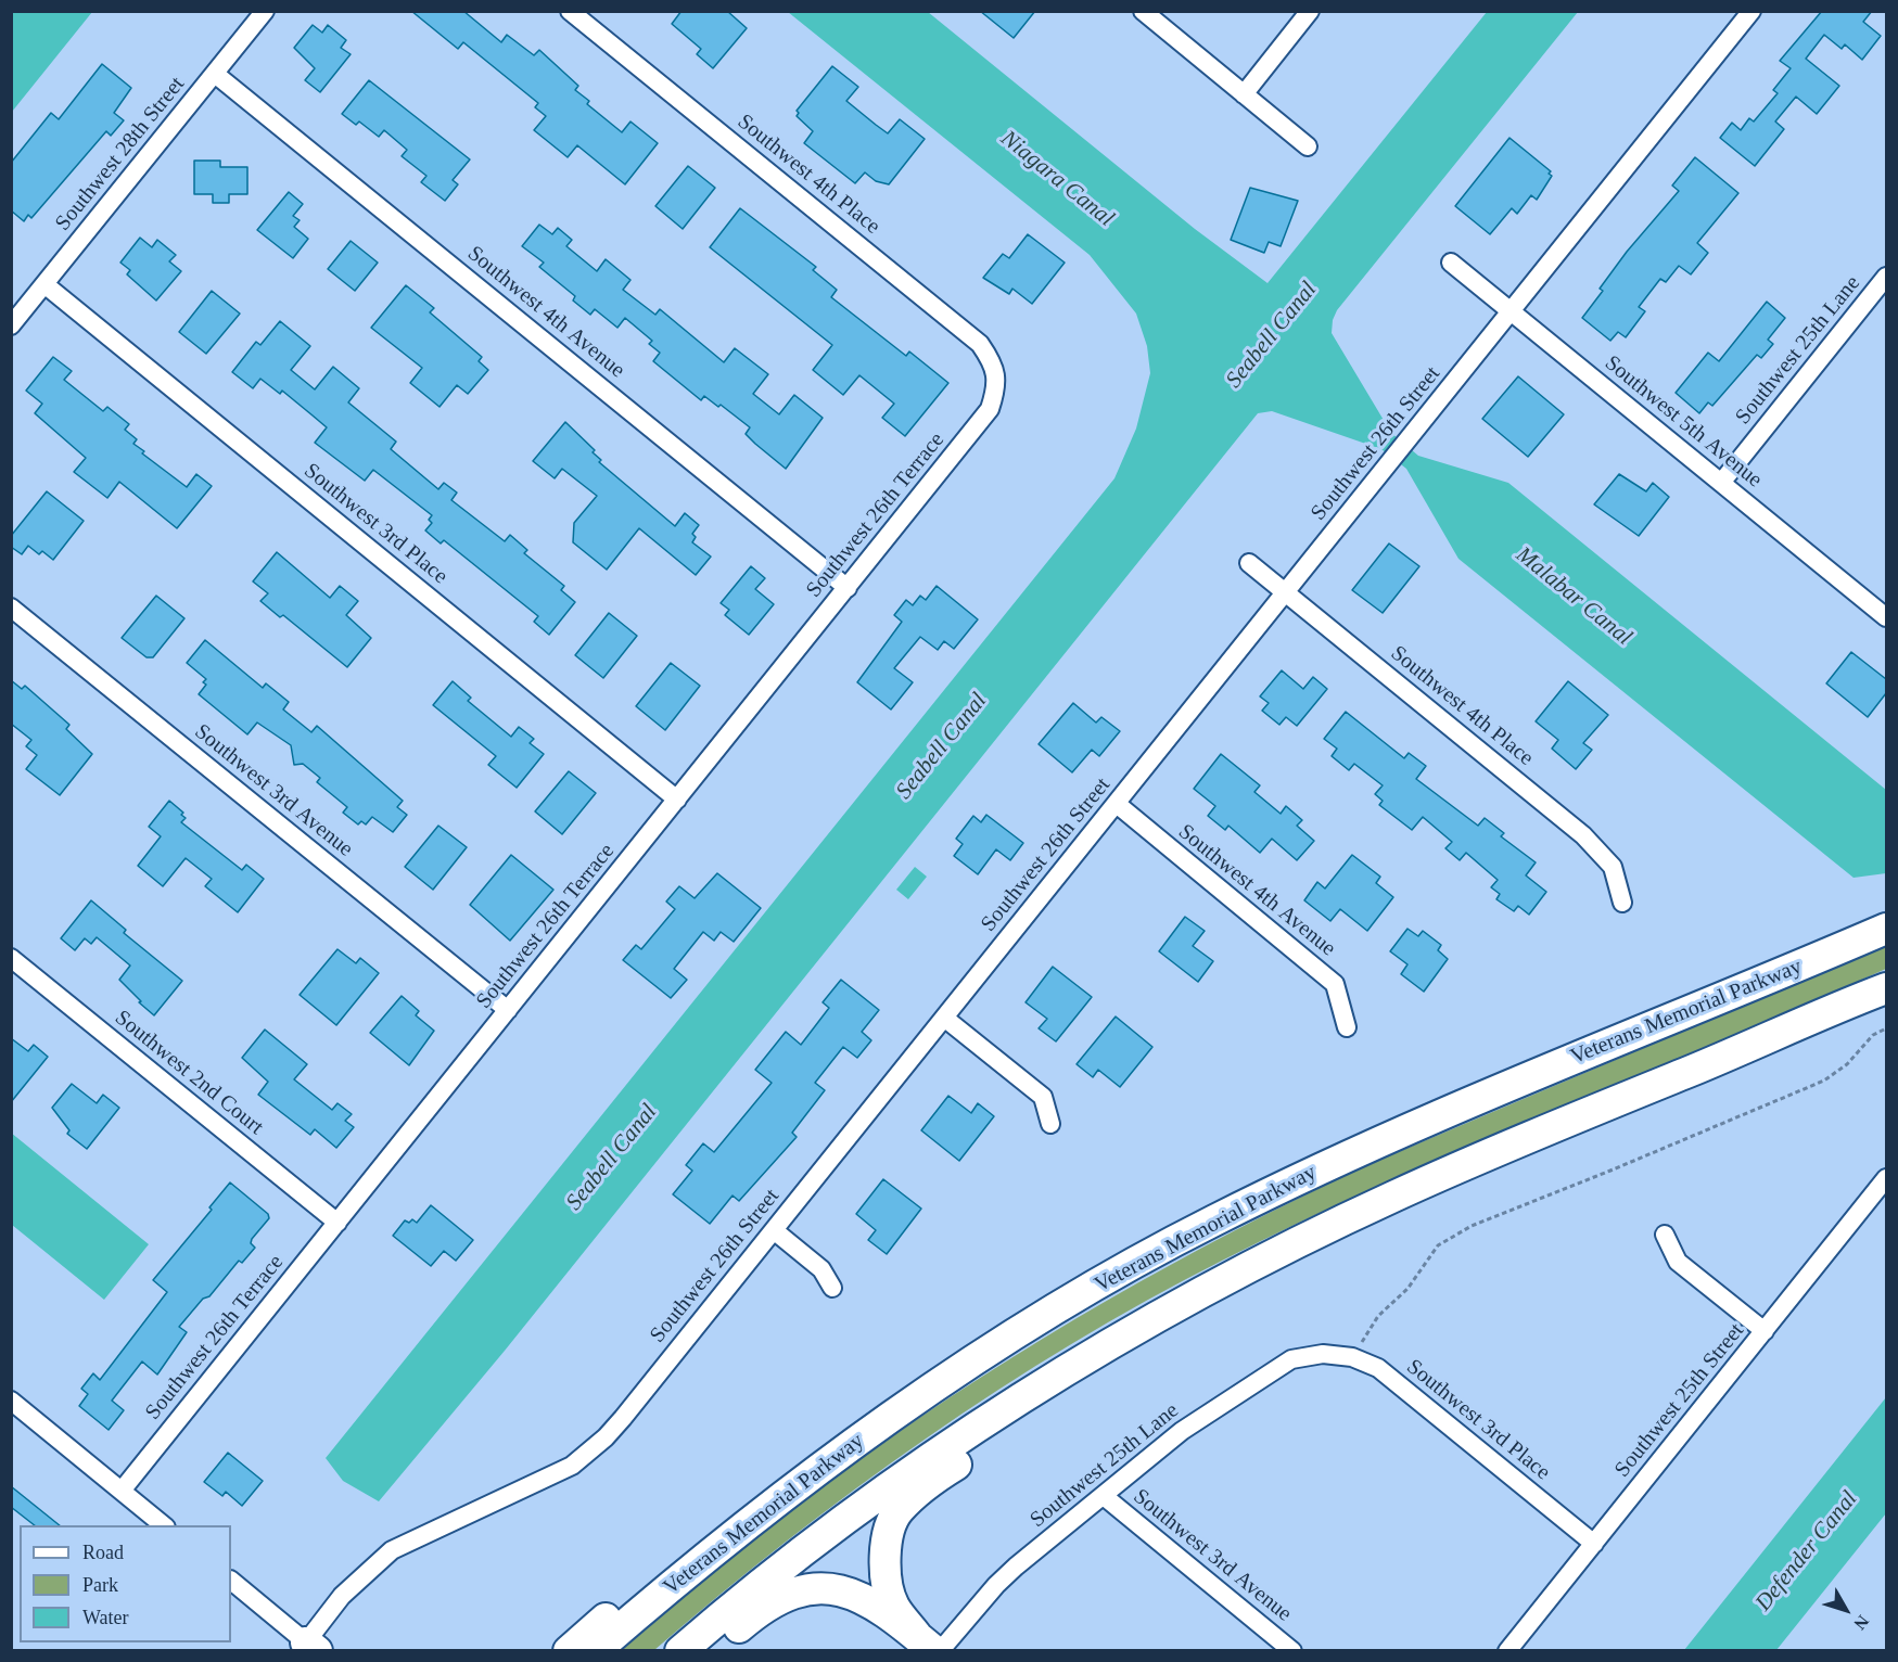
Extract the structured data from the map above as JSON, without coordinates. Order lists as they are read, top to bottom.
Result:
{
  "streets": {
    "highway": ["Veterans Memorial Parkway"],
    "street": [
      "Southwest 28th Street",
      "Southwest 4th Place",
      "Southwest 4th Avenue",
      "Southwest 25th Lane",
      "Southwest 5th Avenue",
      "Southwest 26th Street",
      "Southwest 26th Terrace",
      "Southwest 3rd Place",
      "Southwest 3rd Avenue",
      "Southwest 2nd Court",
      "Southwest 25th Street"
    ]
  },
  "crossings": [
    ["Southwest 28th Street", "Southwest 4th Avenue"],
    ["Southwest 28th Street", "Southwest 3rd Place"],
    ["Southwest 4th Place", "Southwest 26th Street"],
    ["Southwest 4th Place", "Southwest 26th Terrace"],
    ["Southwest 4th Avenue", "Southwest 26th Street"],
    ["Southwest 4th Avenue", "Southwest 26th Terrace"],
    ["Southwest 25th Lane", "Southwest 5th Avenue"],
    ["Southwest 25th Lane", "Southwest 3rd Place"],
    ["Southwest 25th Lane", "Southwest 3rd Avenue"],
    ["Southwest 5th Avenue", "Southwest 26th Street"],
    ["Southwest 26th Terrace", "Southwest 3rd Place"],
    ["Southwest 26th Terrace", "Southwest 3rd Avenue"],
    ["Southwest 26th Terrace", "Southwest 2nd Court"],
    ["Southwest 3rd Place", "Southwest 25th Street"]
  ],
  "water": [
    "Niagara Canal",
    "Seabell Canal",
    "Malabar Canal",
    "Defender Canal"
  ],
  "legend": ["Road", "Park", "Water"],
  "north": "bottom right"
}
